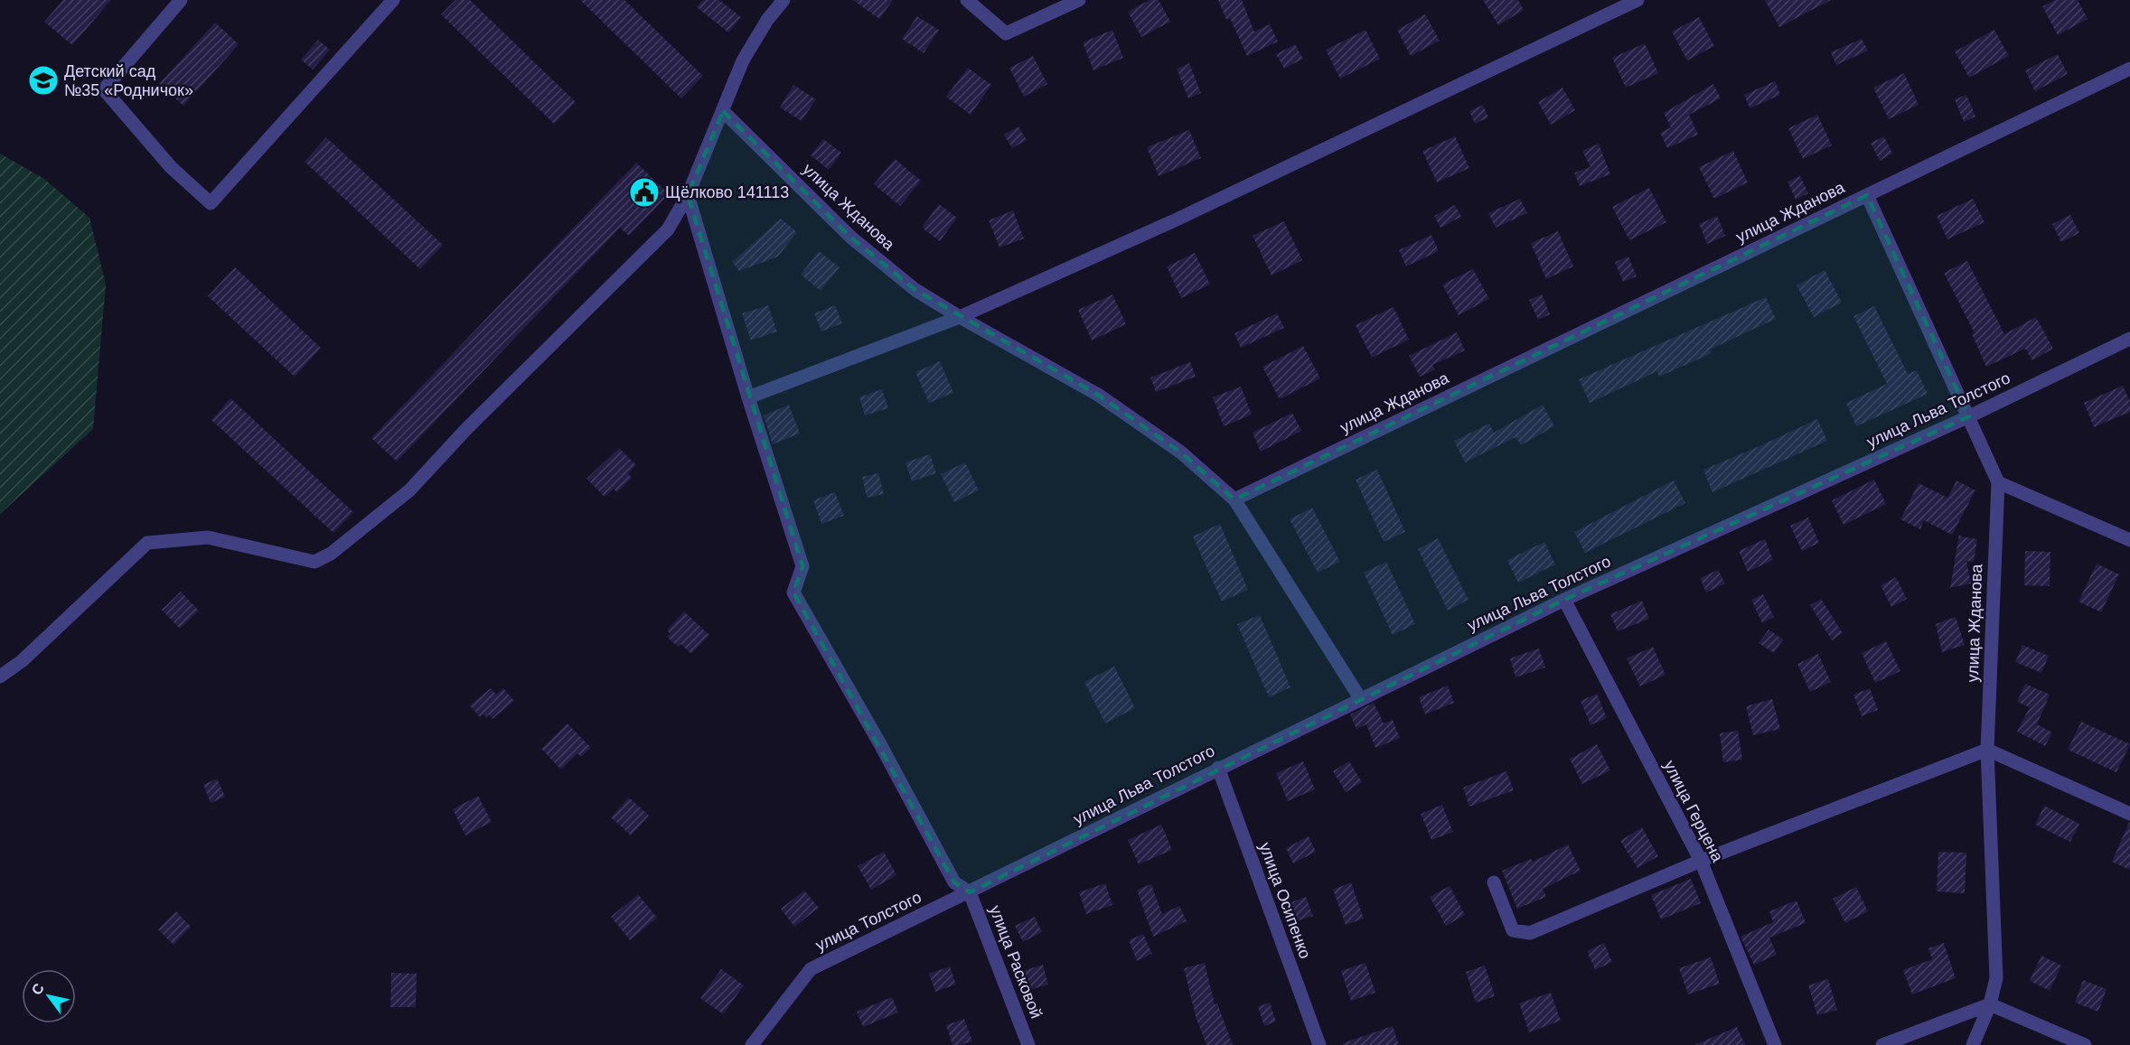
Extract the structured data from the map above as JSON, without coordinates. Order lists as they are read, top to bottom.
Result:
{
  "streets": {
    "street": [
      "улица Жданова",
      "улица Льва Толстого",
      "улица Герцена",
      "улица Осипенко",
      "улица Толстого",
      "улица Расковой"
    ]
  },
  "crossings": [
    ["улица Жданова", "улица Льва Толстого"],
    ["улица Льва Толстого", "улица Герцена"],
    ["улица Льва Толстого", "улица Осипенко"],
    ["улица Льва Толстого", "улица Толстого"],
    ["улица Льва Толстого", "улица Расковой"],
    ["улица Толстого", "улица Расковой"]
  ],
  "places": {
    "school or university": ["Детский сад №35 «Родничок»"],
    "public building": ["Щёлково 141113"]
  },
  "north": "top left"
}
